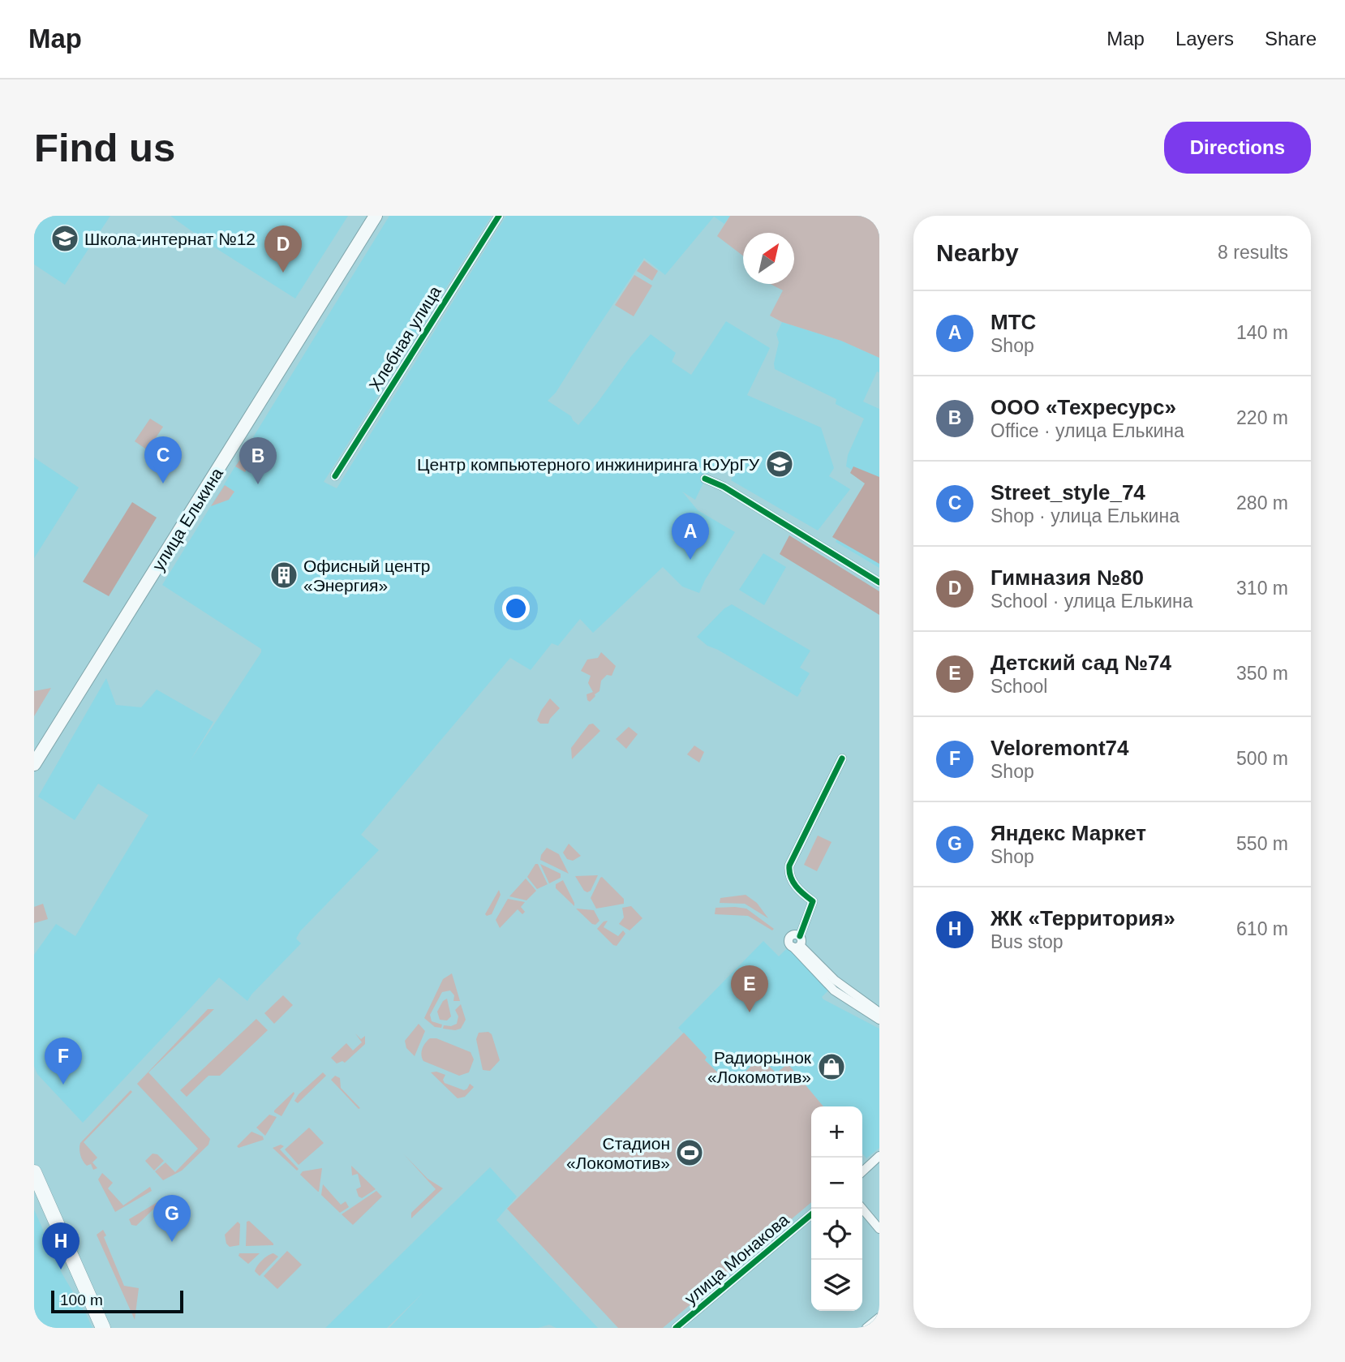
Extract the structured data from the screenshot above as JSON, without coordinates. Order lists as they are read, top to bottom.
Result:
{
  "streets": {
    "main road": ["улица Елькина"],
    "street": ["Хлебная улица", "улица Монакова"]
  },
  "places": {
    "school or university": ["Школа-интернат №12", "Центр компьютерного инжиниринга ЮУрГУ"],
    "building": ["Офисный центр «Энергия»"],
    "shop": ["Радиорынок «Локомотив»"],
    "sports": ["Стадион «Локомотив»"]
  },
  "scale_bar": "100 m",
  "north": "top right",
  "page": {
    "header": "Map",
    "nav": ["Map", "Layers", "Share"],
    "buttons": "Directions",
    "title": "Find us",
    "heading": ["Nearby", "8 results"],
    "pins": [
      "D",
      "C",
      "B",
      "A",
      "E",
      "F",
      "G",
      "H"
    ],
    "list": [
      {
        "mark": "A",
        "name": "МТС",
        "note": "Shop",
        "value": "140 m"
      },
      {
        "mark": "B",
        "name": "ООО «Техресурс»",
        "note": "Office · улица Елькина",
        "value": "220 m"
      },
      {
        "mark": "C",
        "name": "Street_style_74",
        "note": "Shop · улица Елькина",
        "value": "280 m"
      },
      {
        "mark": "D",
        "name": "Гимназия №80",
        "note": "School · улица Елькина",
        "value": "310 m"
      },
      {
        "mark": "E",
        "name": "Детский сад №74",
        "note": "School",
        "value": "350 m"
      },
      {
        "mark": "F",
        "name": "Veloremont74",
        "note": "Shop",
        "value": "500 m"
      },
      {
        "mark": "G",
        "name": "Яндекс Маркет",
        "note": "Shop",
        "value": "550 m"
      },
      {
        "mark": "H",
        "name": "ЖК «Территория»",
        "note": "Bus stop",
        "value": "610 m"
      }
    ],
    "map_buttons": ["+", "−"],
    "scale": "100 m"
  }
}
